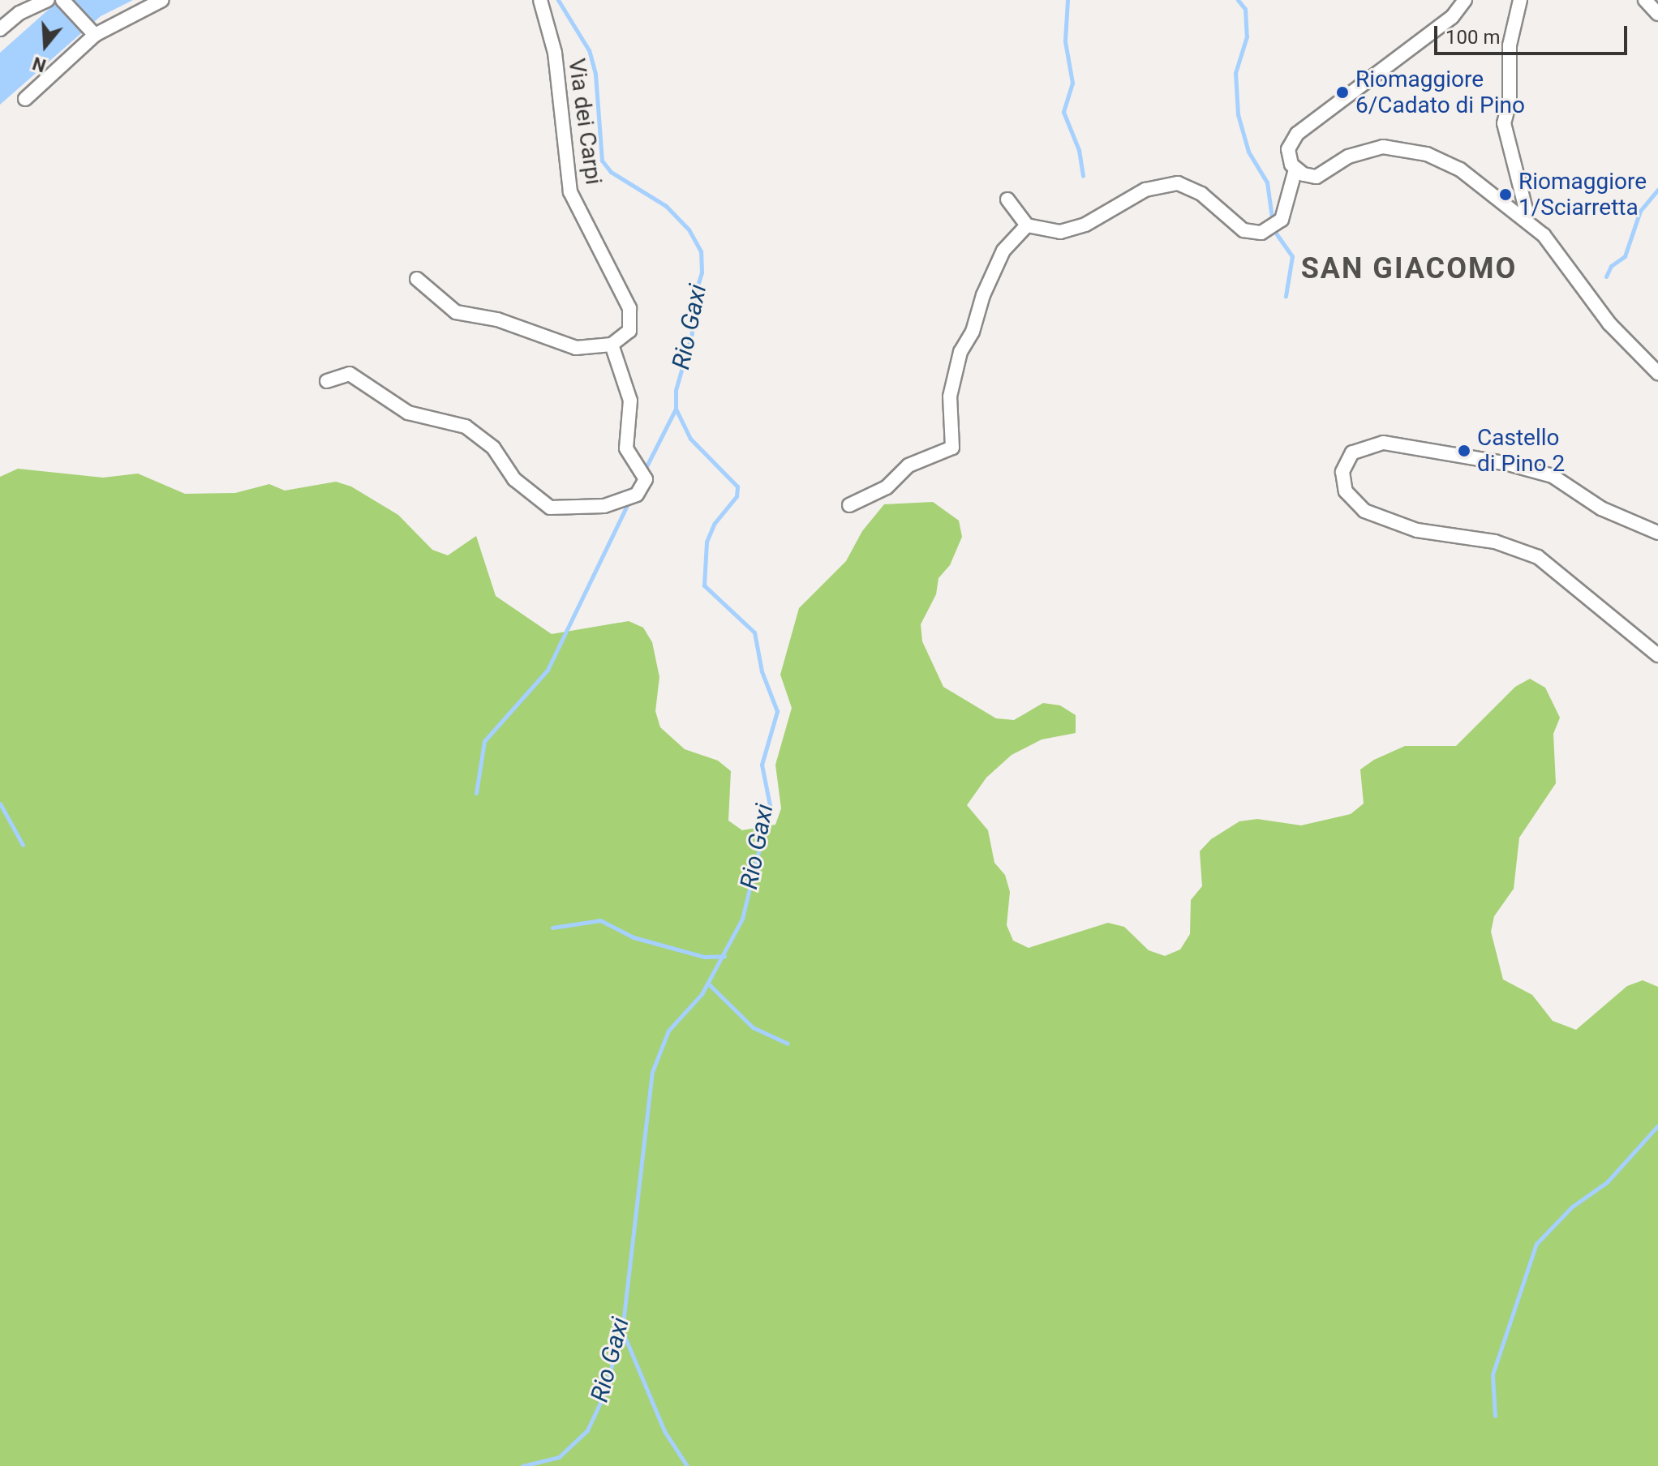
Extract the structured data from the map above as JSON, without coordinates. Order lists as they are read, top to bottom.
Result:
{
  "streets": {
    "street": ["Via dei Carpi"]
  },
  "districts": ["SAN GIACOMO"],
  "water": ["Rio Gaxi"],
  "places": ["Riomaggiore 6/Cadato di Pino", "Riomaggiore 1/Sciarretta", "Castello di Pino 2"],
  "scale_bar": "100 m",
  "north": "bottom"
}
